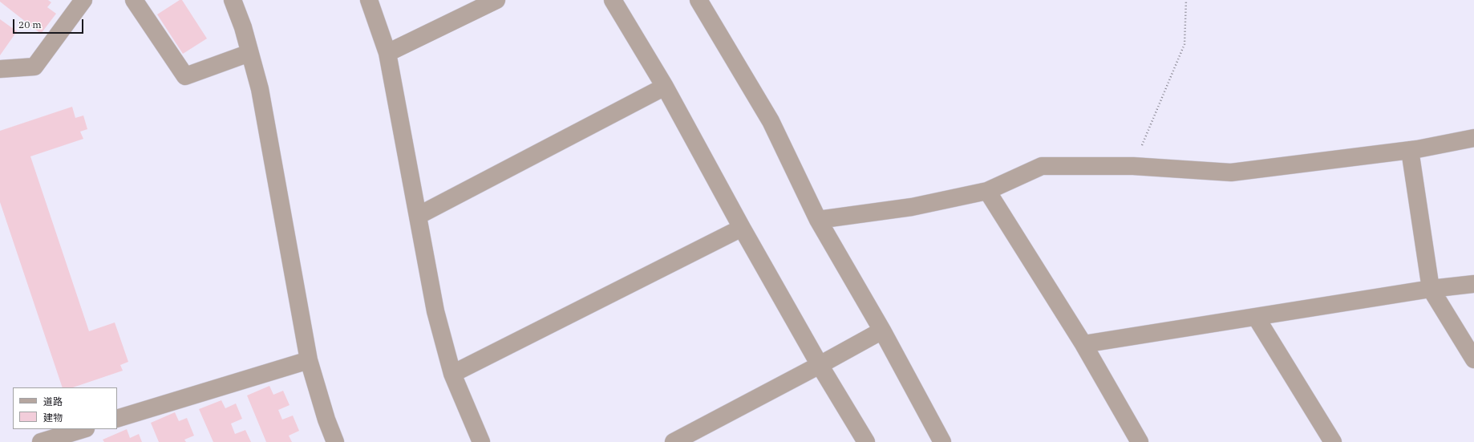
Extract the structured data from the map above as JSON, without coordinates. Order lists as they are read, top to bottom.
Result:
{
  "legend": ["道路", "建物"],
  "scale_bar": "20 m"
}
